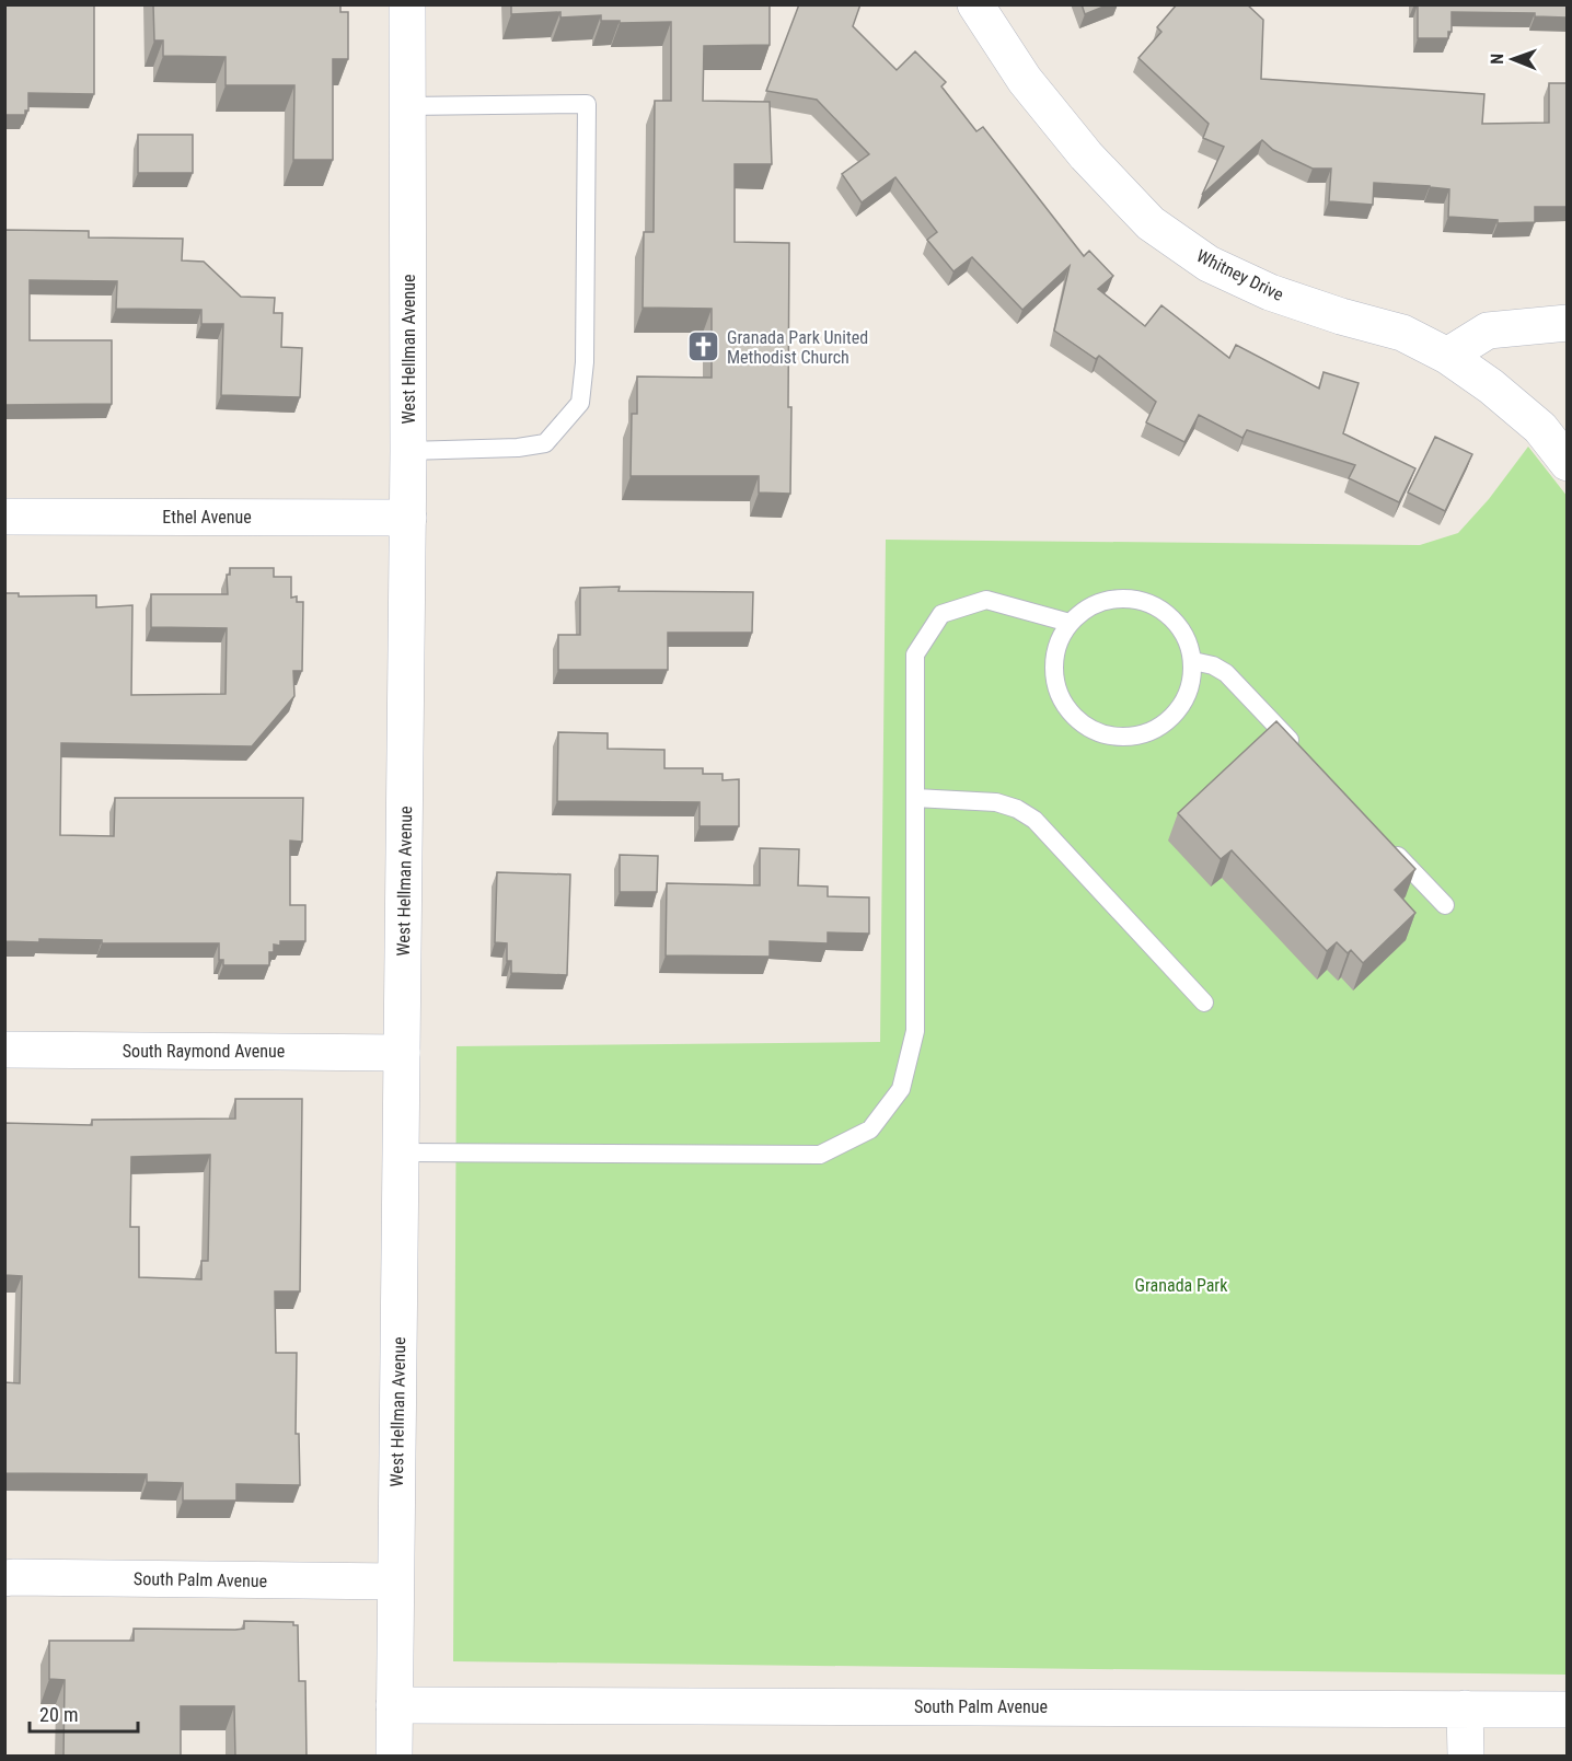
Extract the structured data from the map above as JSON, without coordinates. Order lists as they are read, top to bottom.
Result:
{
  "streets": {
    "street": [
      "Whitney Drive",
      "West Hellman Avenue",
      "Ethel Avenue",
      "South Raymond Avenue",
      "South Palm Avenue"
    ]
  },
  "crossings": [
    ["West Hellman Avenue", "Ethel Avenue"],
    ["West Hellman Avenue", "South Raymond Avenue"],
    ["West Hellman Avenue", "South Palm Avenue"]
  ],
  "parks": ["Granada Park"],
  "places": {
    "church": ["Granada Park United Methodist Church"]
  },
  "scale_bar": "20 m",
  "north": "left"
}
